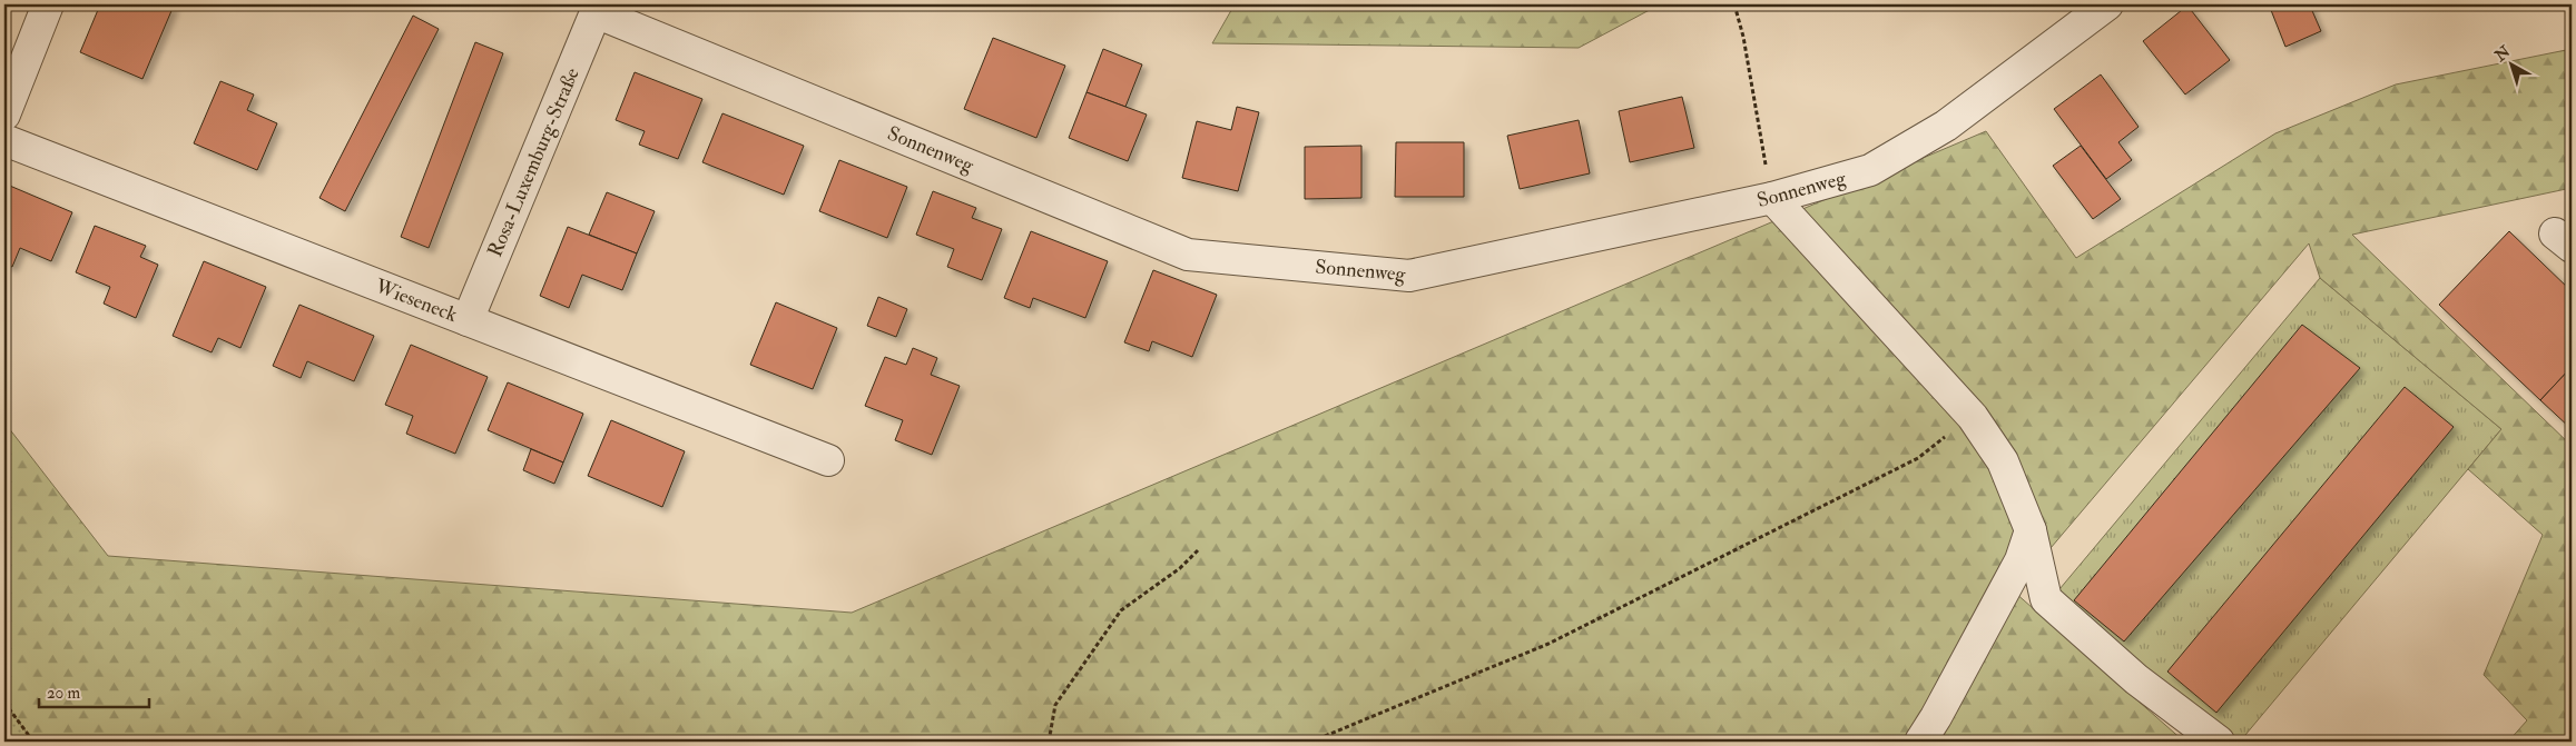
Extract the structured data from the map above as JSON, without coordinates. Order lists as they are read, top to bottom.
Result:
{
  "streets": {
    "street": ["Sonnenweg", "Rosa-Luxemburg-Straße", "Wieseneck"]
  },
  "crossings": [
    ["Sonnenweg", "Rosa-Luxemburg-Straße"],
    ["Rosa-Luxemburg-Straße", "Wieseneck"]
  ],
  "scale_bar": "20 m",
  "north": "top left"
}
